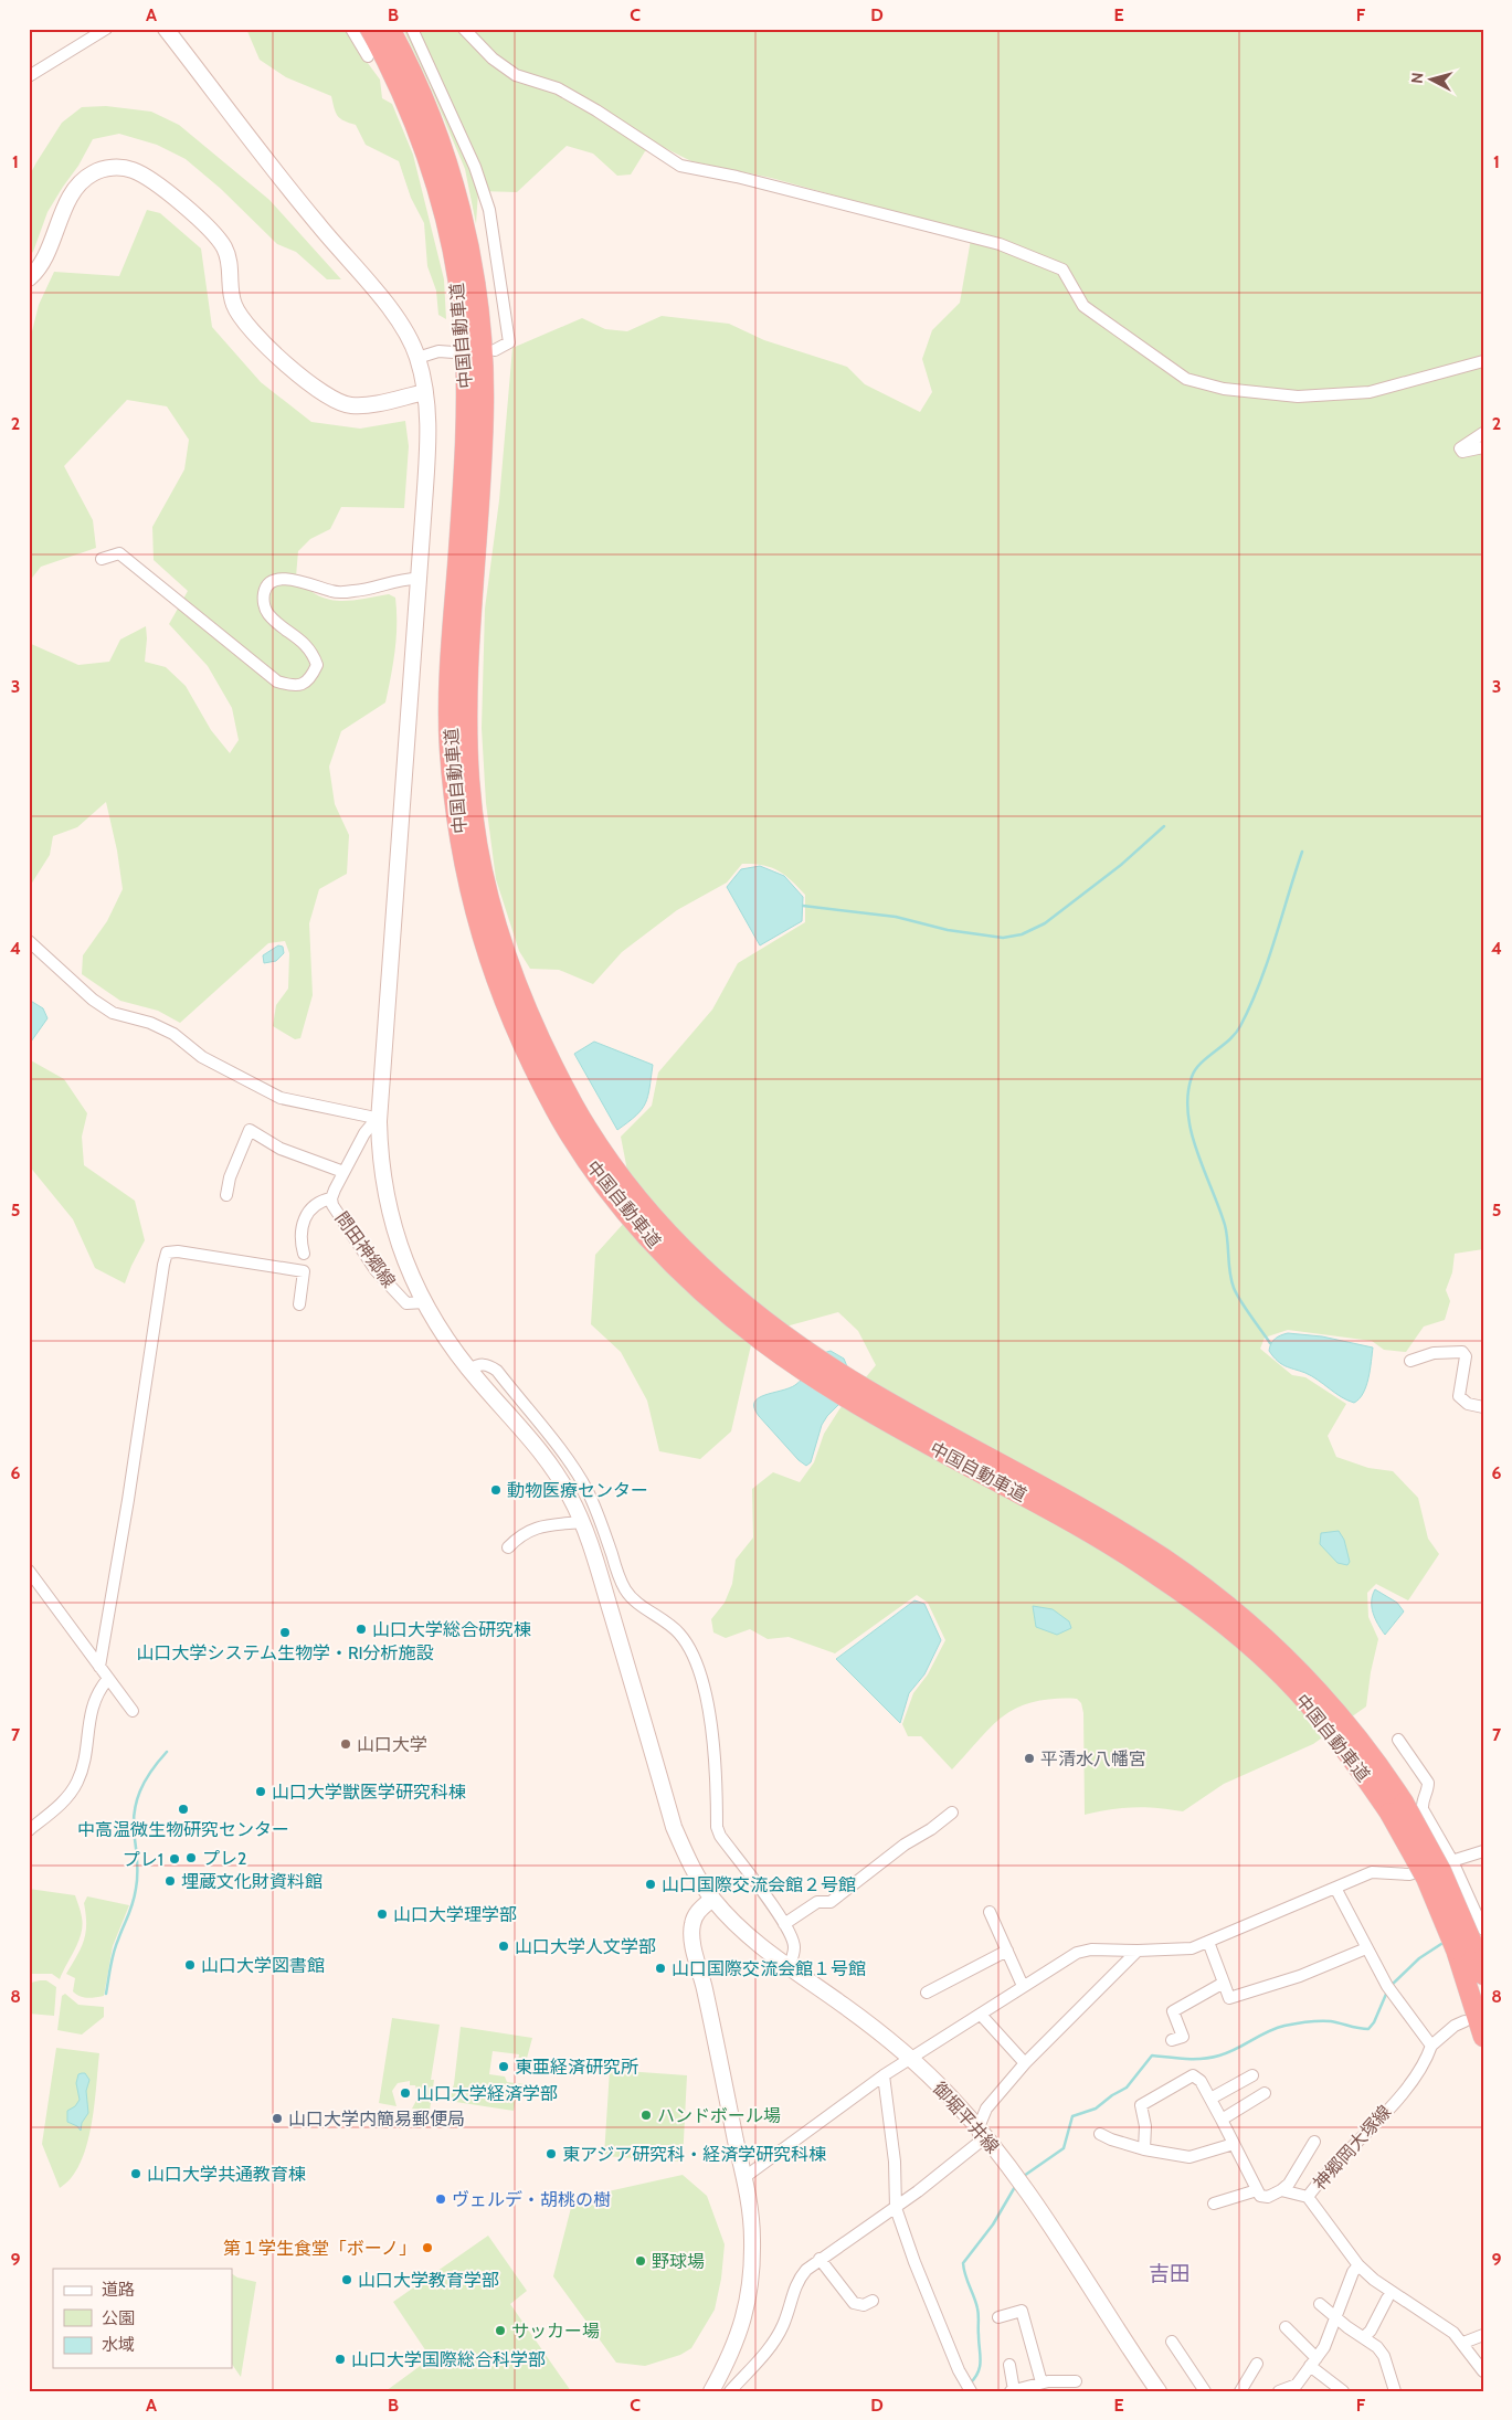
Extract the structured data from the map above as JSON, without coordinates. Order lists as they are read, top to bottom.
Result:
{
  "streets": {
    "highway": ["中国自動車道"],
    "street": ["問田神郷線", "御堀平井線", "神郷岡大塚線"]
  },
  "crossings": [
    ["問田神郷線", "御堀平井線"]
  ],
  "districts": ["吉田"],
  "places": [
    "動物医療センター",
    "山口大学総合研究棟",
    "山口大学システム生物学・RI分析施設",
    "山口大学",
    "平清水八幡宮",
    "山口大学獣医学研究科棟",
    "中高温微生物研究センター",
    "プレ2",
    "プレ1",
    "埋蔵文化財資料館",
    "山口国際交流会館２号館",
    "山口大学理学部",
    "山口大学人文学部",
    "山口大学図書館",
    "山口国際交流会館１号館",
    "東亜経済研究所",
    "山口大学経済学部",
    "ハンドボール場",
    "山口大学内簡易郵便局",
    "東アジア研究科・経済学研究科棟",
    "山口大学共通教育棟",
    "ヴェルデ・胡桃の樹",
    "第１学生食堂「ボーノ」",
    "野球場",
    "山口大学教育学部",
    "サッカー場",
    "山口大学国際総合科学部"
  ],
  "legend": ["道路", "公園", "水域"],
  "north": "left",
  "grid": {
    "columns": [
      "A",
      "B",
      "C",
      "D",
      "E",
      "F"
    ],
    "rows": [
      "1",
      "2",
      "3",
      "4",
      "5",
      "6",
      "7",
      "8",
      "9"
    ]
  }
}
